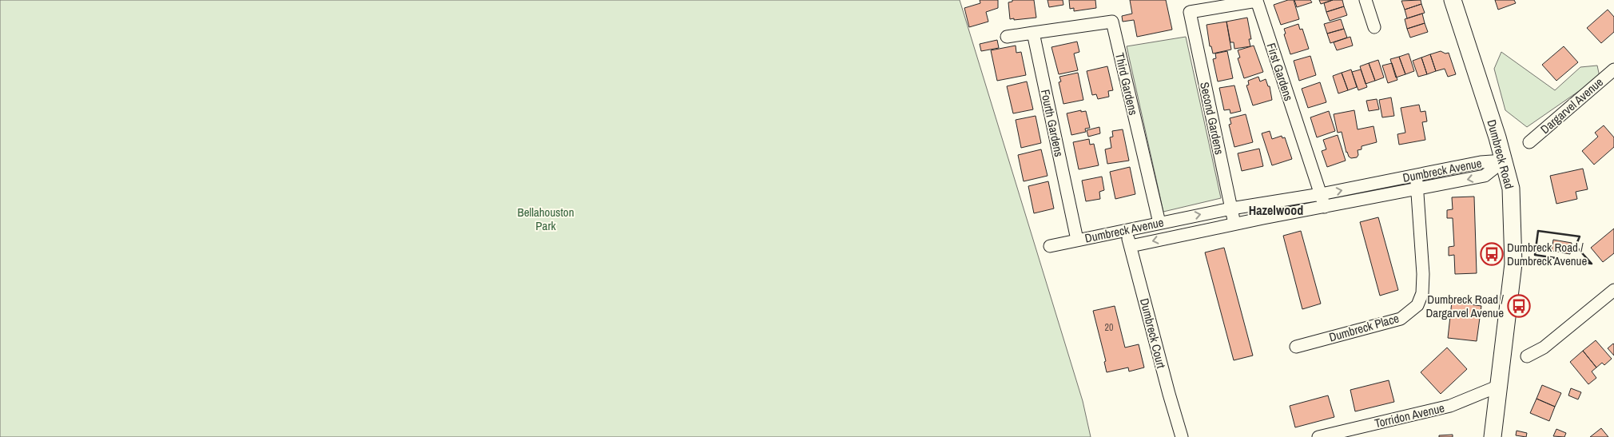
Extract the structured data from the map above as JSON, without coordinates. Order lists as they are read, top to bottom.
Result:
{
  "streets": {
    "main road": ["Dumbreck Road"],
    "street": [
      "First Gardens",
      "Third Gardens",
      "Dargarvel Avenue",
      "Second Gardens",
      "Fourth Gardens",
      "Dumbreck Avenue",
      "Dumbreck Place",
      "Dumbreck Court",
      "Torridon Avenue"
    ]
  },
  "crossings": [
    ["First Gardens", "Second Gardens"],
    ["First Gardens", "Dumbreck Avenue"],
    ["Third Gardens", "Fourth Gardens"],
    ["Third Gardens", "Dumbreck Avenue"],
    ["Second Gardens", "Dumbreck Avenue"],
    ["Fourth Gardens", "Dumbreck Avenue"],
    ["Dumbreck Road", "Dumbreck Avenue"],
    ["Dumbreck Road", "Torridon Avenue"],
    ["Dumbreck Avenue", "Dumbreck Place"],
    ["Dumbreck Avenue", "Dumbreck Court"]
  ],
  "districts": ["Hazelwood"],
  "parks": ["Bellahouston Park"],
  "places": {
    "bus stop": ["Dumbreck Road / Dumbreck Avenue", "Dumbreck Road / Dargarvel Avenue"]
  },
  "house_numbers": ["20"]
}
